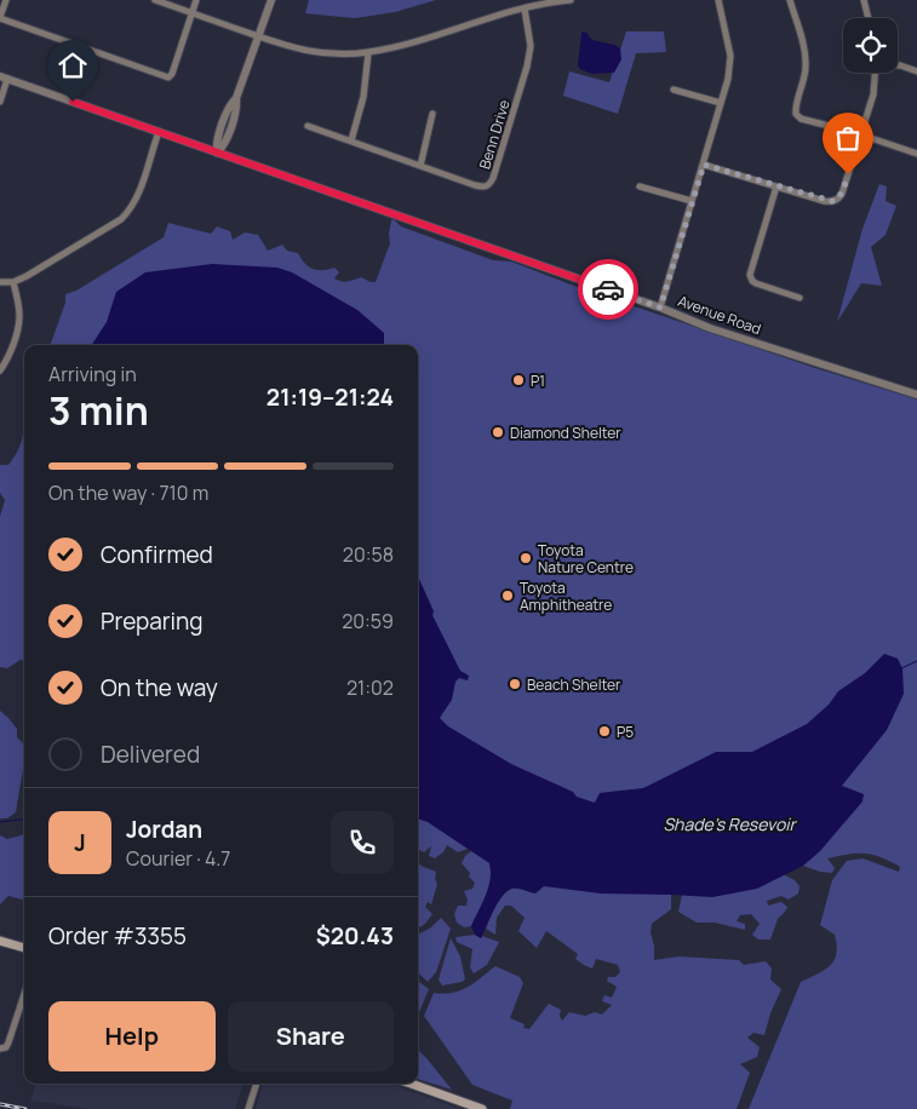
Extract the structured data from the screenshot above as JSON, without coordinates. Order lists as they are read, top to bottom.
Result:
{
  "streets": {
    "street": ["Benn Drive", "Avenue Road"]
  },
  "water": ["Shade’s Resevoir"],
  "places": [
    "P1",
    "Diamond Shelter",
    "Toyota Nature Centre",
    "Toyota Amphitheatre",
    "Beach Shelter",
    "P5"
  ],
  "page": {
    "heading": ["3 min", "Arriving in", "21:19–21:24"],
    "panel": [
      "Jordan",
      "Courier · 4.7",
      "Order #3355",
      "$20.43"
    ],
    "bar": "On the way · 710 m",
    "list": [
      ["Confirmed", "20:58"],
      ["Preparing", "20:59"],
      ["On the way", "21:02"],
      "Delivered"
    ],
    "round": "J",
    "buttons": ["Help", "Share"]
  }
}
